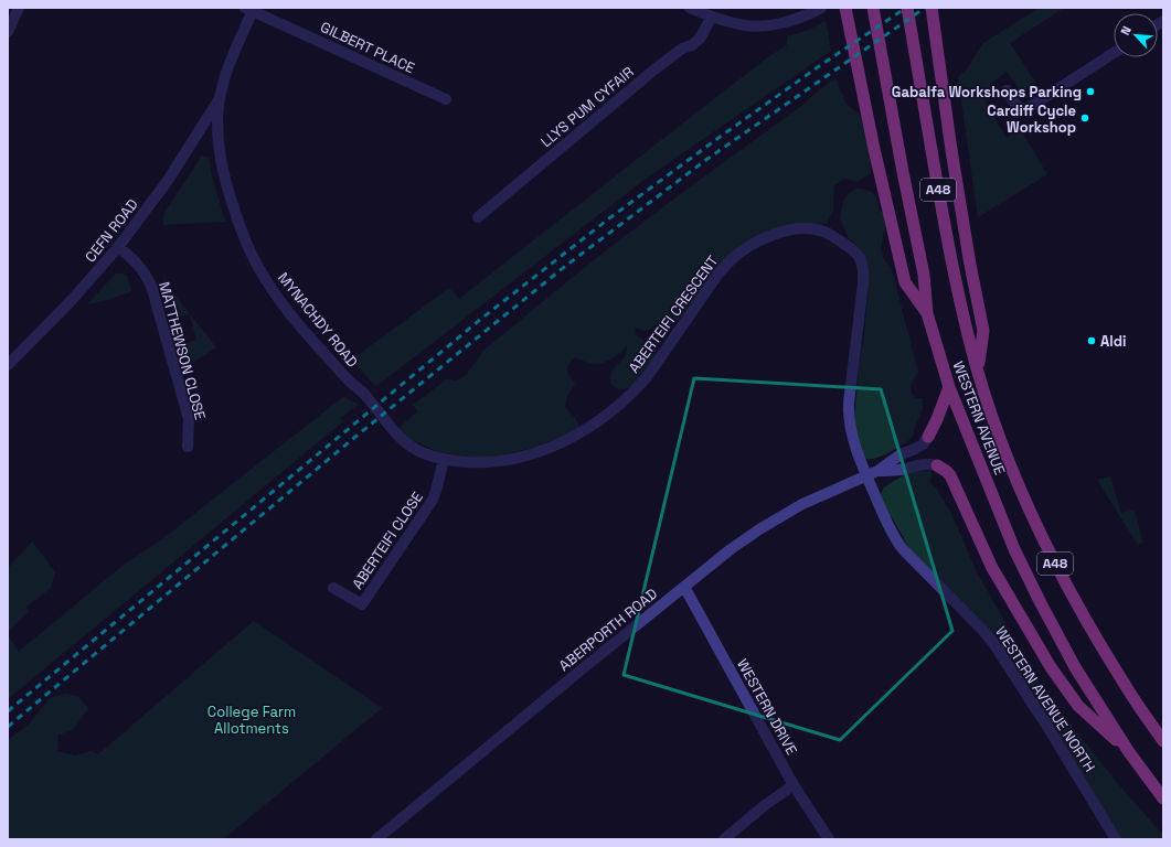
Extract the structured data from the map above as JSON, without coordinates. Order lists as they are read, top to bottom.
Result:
{
  "streets": {
    "highway": ["A48", "WESTERN AVENUE"],
    "street": [
      "GILBERT PLACE",
      "LLYS PUM CYFAIR",
      "CEFN ROAD",
      "ABERTEIFI CRESCENT",
      "MYNACHDY ROAD",
      "MATTHEWSON CLOSE",
      "ABERTEIFI CLOSE",
      "ABERPORTH ROAD",
      "WESTERN AVENUE NORTH",
      "WESTERN DRIVE"
    ]
  },
  "crossings": [
    ["GILBERT PLACE", "MYNACHDY ROAD"],
    ["CEFN ROAD", "MYNACHDY ROAD"],
    ["CEFN ROAD", "MATTHEWSON CLOSE"],
    ["ABERTEIFI CRESCENT", "MYNACHDY ROAD"],
    ["ABERTEIFI CRESCENT", "ABERTEIFI CLOSE"],
    ["ABERTEIFI CRESCENT", "WESTERN AVENUE NORTH"],
    ["MYNACHDY ROAD", "ABERTEIFI CLOSE"],
    ["ABERPORTH ROAD", "WESTERN AVENUE NORTH"],
    ["ABERPORTH ROAD", "WESTERN DRIVE"]
  ],
  "parks": ["College Farm Allotments"],
  "places": ["Gabalfa Workshops Parking", "Cardiff Cycle Workshop", "Aldi"],
  "north": "top left"
}
